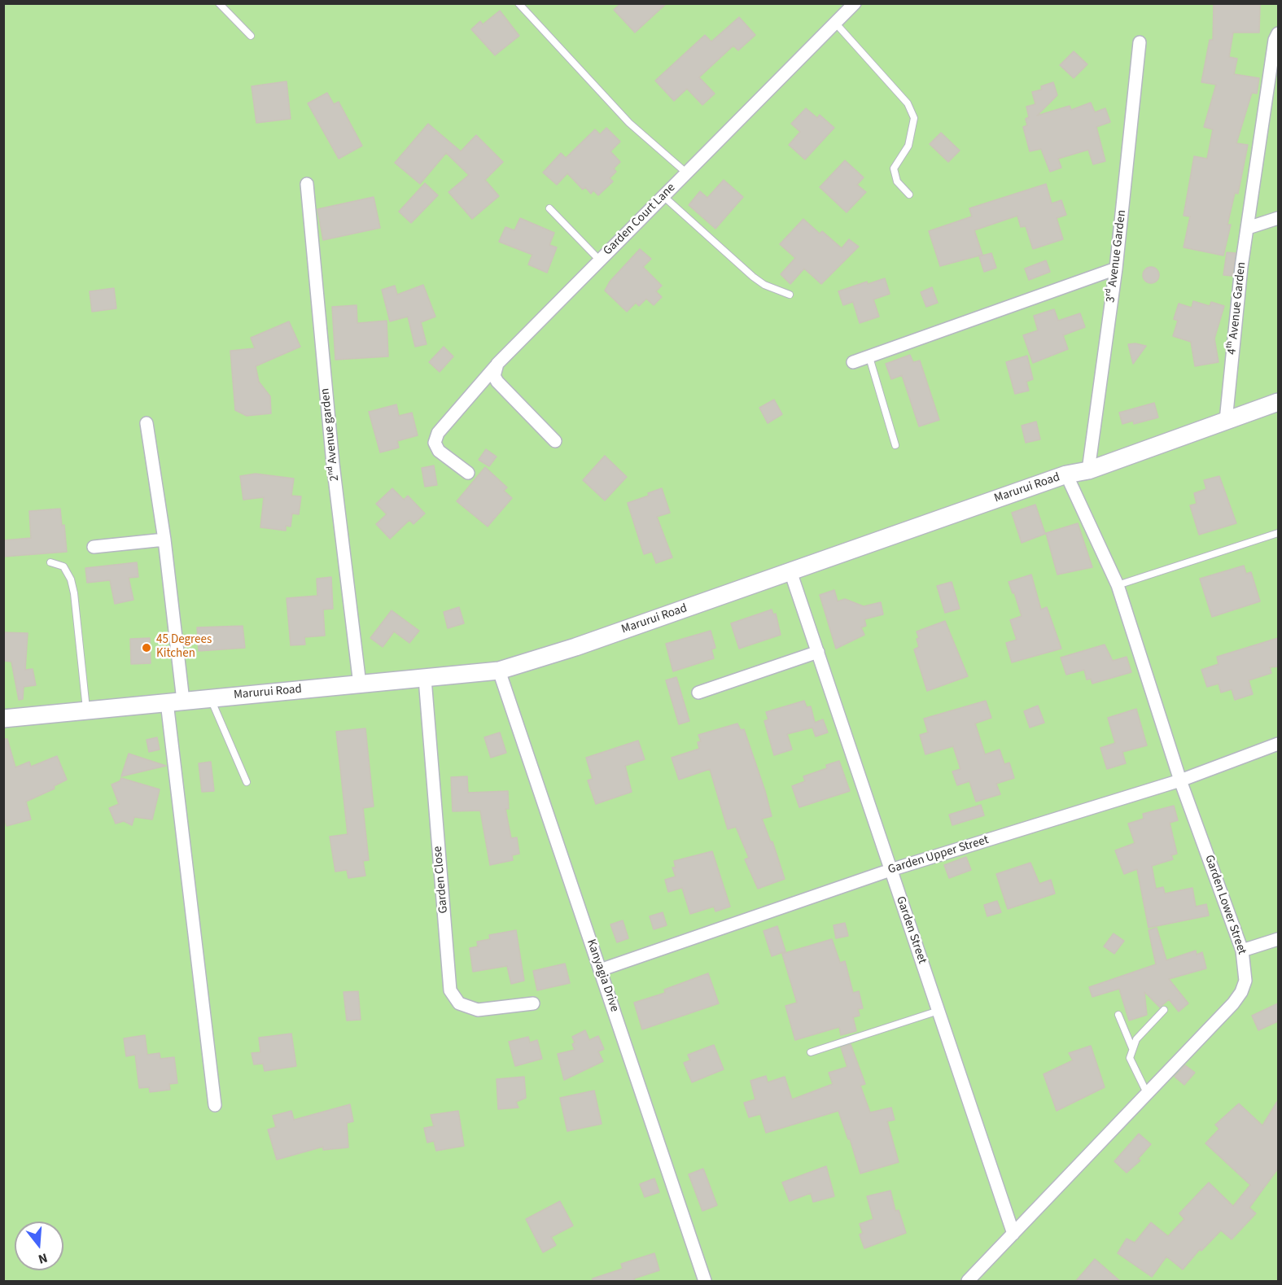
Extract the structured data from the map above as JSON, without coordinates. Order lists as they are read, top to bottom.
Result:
{
  "streets": {
    "street": [
      "Garden Court Lane",
      "3ʳᵈ Avenue Garden",
      "4ᵗʰ Avenue Garden",
      "2ⁿᵈ Avenue garden",
      "Marurui Road",
      "Garden Upper Street",
      "Garden Close",
      "Garden Lower Street",
      "Garden Street",
      "Kanyagia Drive"
    ]
  },
  "crossings": [
    ["3ʳᵈ Avenue Garden", "Marurui Road"],
    ["4ᵗʰ Avenue Garden", "Marurui Road"],
    ["2ⁿᵈ Avenue garden", "Marurui Road"],
    ["Marurui Road", "Garden Close"],
    ["Marurui Road", "Garden Lower Street"],
    ["Marurui Road", "Garden Street"],
    ["Marurui Road", "Kanyagia Drive"],
    ["Garden Upper Street", "Garden Lower Street"],
    ["Garden Upper Street", "Garden Street"],
    ["Garden Upper Street", "Kanyagia Drive"],
    ["Garden Lower Street", "Garden Street"]
  ],
  "places": ["45 Degrees Kitchen"],
  "north": "bottom"
}
